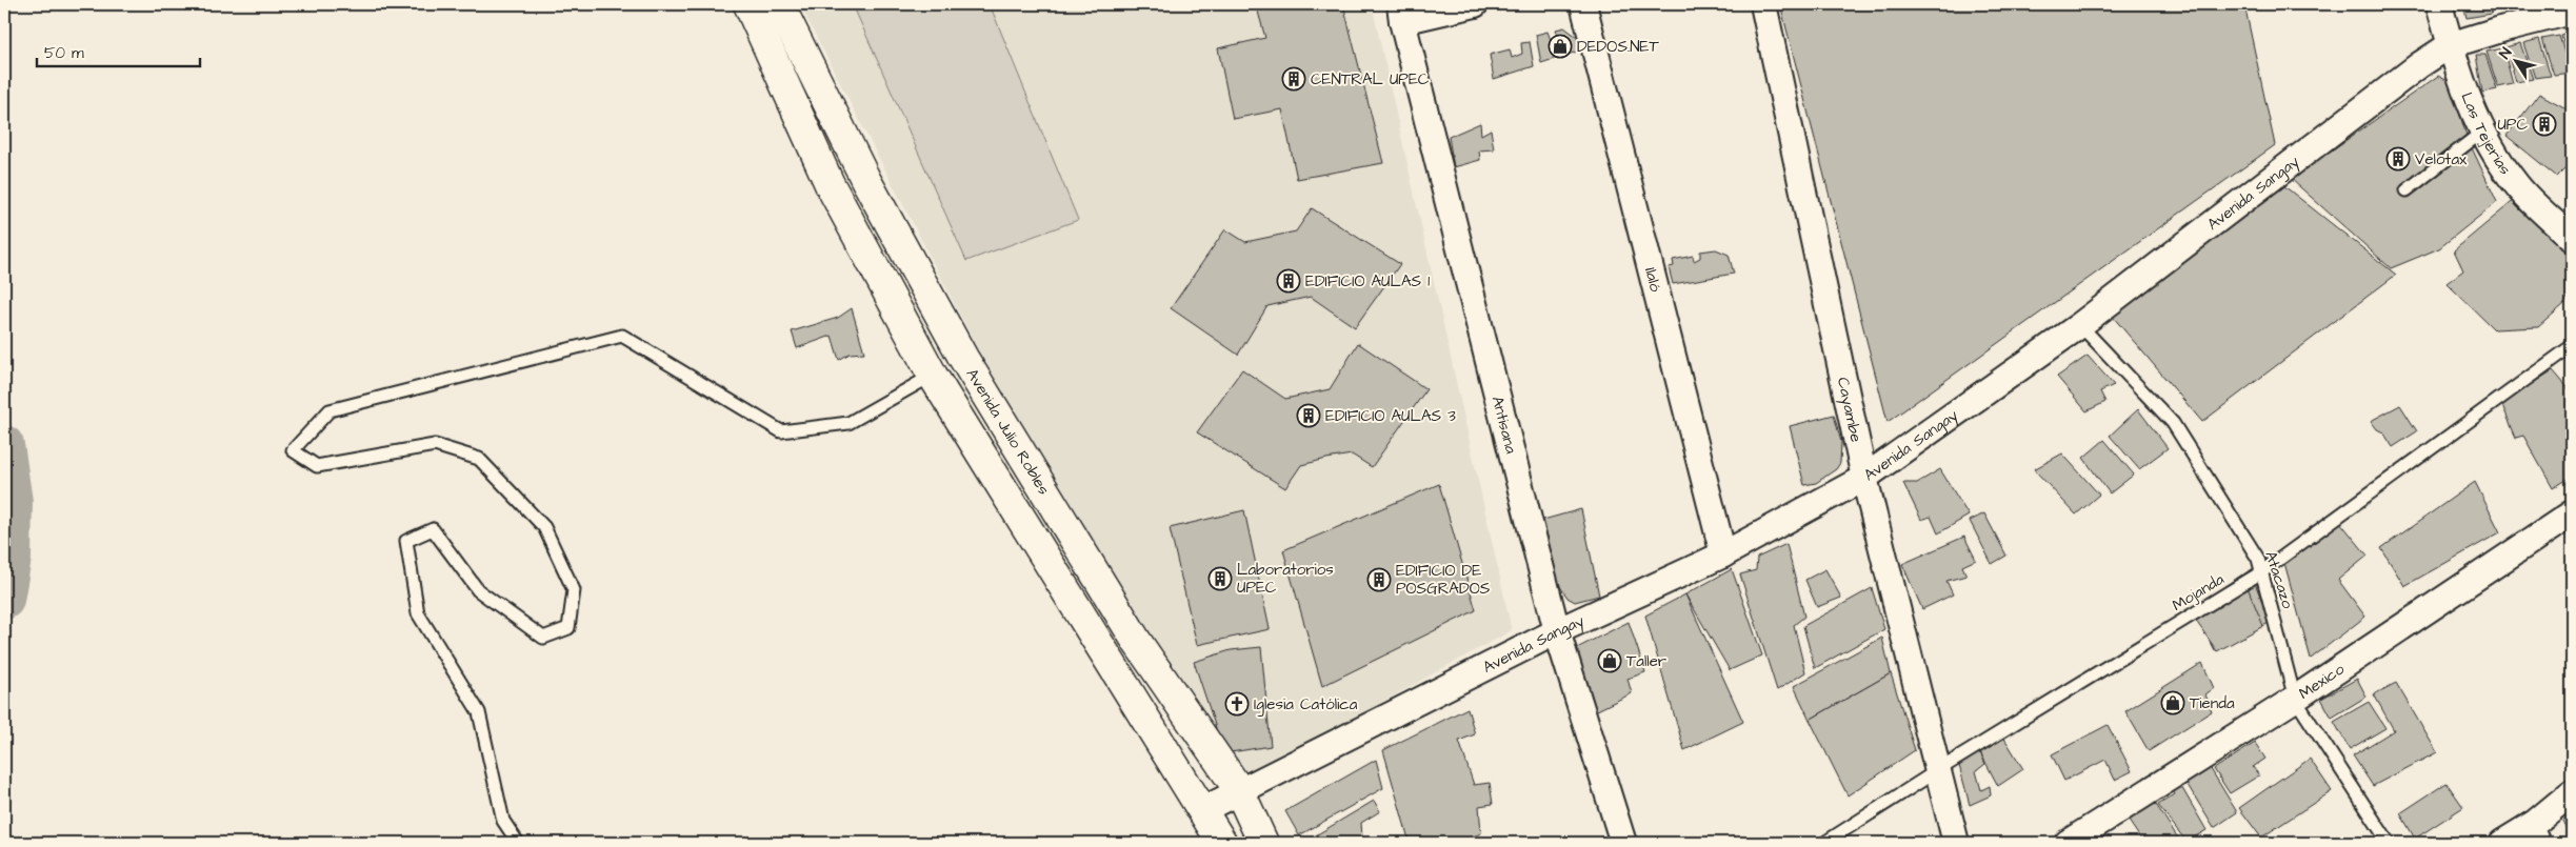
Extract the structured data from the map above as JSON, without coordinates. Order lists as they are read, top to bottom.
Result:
{
  "streets": {
    "main road": ["Avenida Julio Robles"],
    "street": [
      "Las Tejerias",
      "Avenida Sangay",
      "Ilaló",
      "Cayambe",
      "Antisana",
      "Mexico"
    ],
    "lane": ["Atacazo", "Mojanda"]
  },
  "crossings": [
    ["Las Tejerias", "Avenida Sangay"],
    ["Avenida Sangay", "Ilaló"],
    ["Avenida Sangay", "Cayambe"],
    ["Avenida Sangay", "Antisana"],
    ["Avenida Sangay", "Avenida Julio Robles"],
    ["Avenida Sangay", "Atacazo"],
    ["Cayambe", "Mojanda"],
    ["Atacazo", "Mojanda"],
    ["Atacazo", "Mexico"]
  ],
  "places": {
    "shop": ["DEDOS.NET", "Taller", "Tienda"],
    "building": [
      "CENTRAL UPEC",
      "UPC",
      "Velotax",
      "EDIFICIO AULAS 1",
      "EDIFICIO AULAS 3",
      "Laboratorios UPEC",
      "EDIFICIO DE POSGRADOS"
    ],
    "church": ["Iglesia Católica"]
  },
  "scale_bar": "50 m",
  "north": "top left"
}
